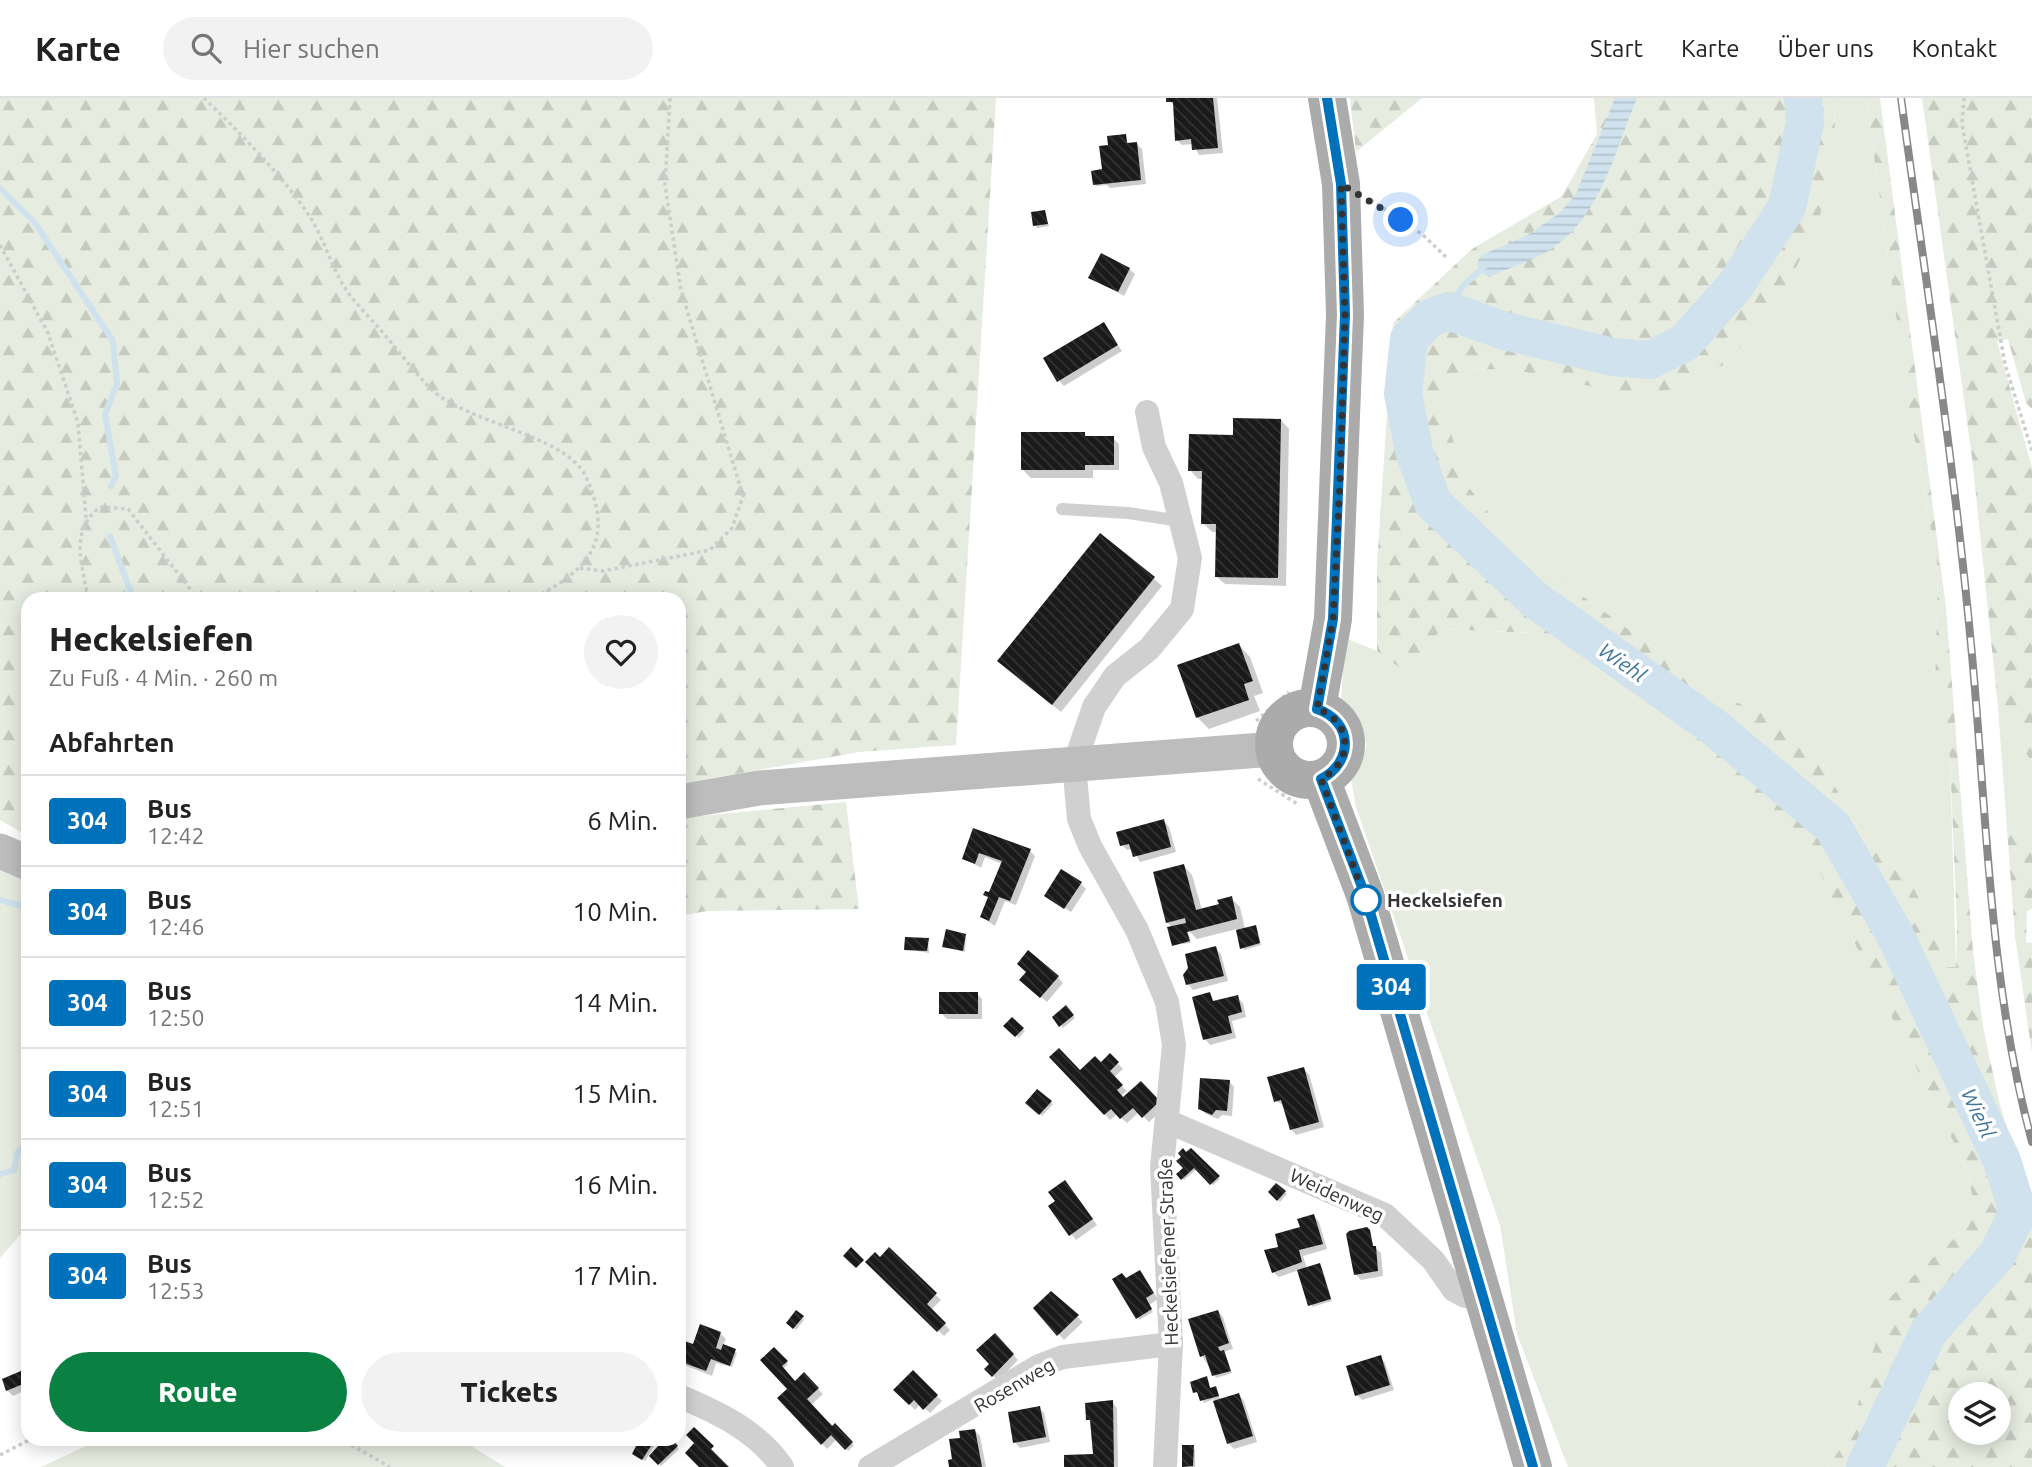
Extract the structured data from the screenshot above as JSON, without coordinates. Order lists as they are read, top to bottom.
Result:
{
  "streets": {
    "street": ["Weidenweg", "Heckelsiefener Straße", "Rosenweg"]
  },
  "crossings": [
    ["Weidenweg", "Heckelsiefener Straße"],
    ["Heckelsiefener Straße", "Rosenweg"]
  ],
  "water": ["Wiehl"],
  "places": ["Heckelsiefen"],
  "lines": ["bus line 304"],
  "page": {
    "header": "Karte",
    "search": "Hier suchen",
    "nav": [
      "Start",
      "Karte",
      "Über uns",
      "Kontakt"
    ],
    "on_map": "304",
    "heading": [
      ["Heckelsiefen", "Zu Fuß · 4 Min. · 260 m"],
      "Abfahrten"
    ],
    "list": [
      {
        "mark": "304",
        "name": "Bus",
        "note": "12:42",
        "value": "6 Min."
      },
      {
        "mark": "304",
        "name": "Bus",
        "note": "12:46",
        "value": "10 Min."
      },
      {
        "mark": "304",
        "name": "Bus",
        "note": "12:50",
        "value": "14 Min."
      },
      {
        "mark": "304",
        "name": "Bus",
        "note": "12:51",
        "value": "15 Min."
      },
      {
        "mark": "304",
        "name": "Bus",
        "note": "12:52",
        "value": "16 Min."
      },
      {
        "mark": "304",
        "name": "Bus",
        "note": "12:53",
        "value": "17 Min."
      }
    ],
    "buttons": ["Route", "Tickets"]
  }
}
